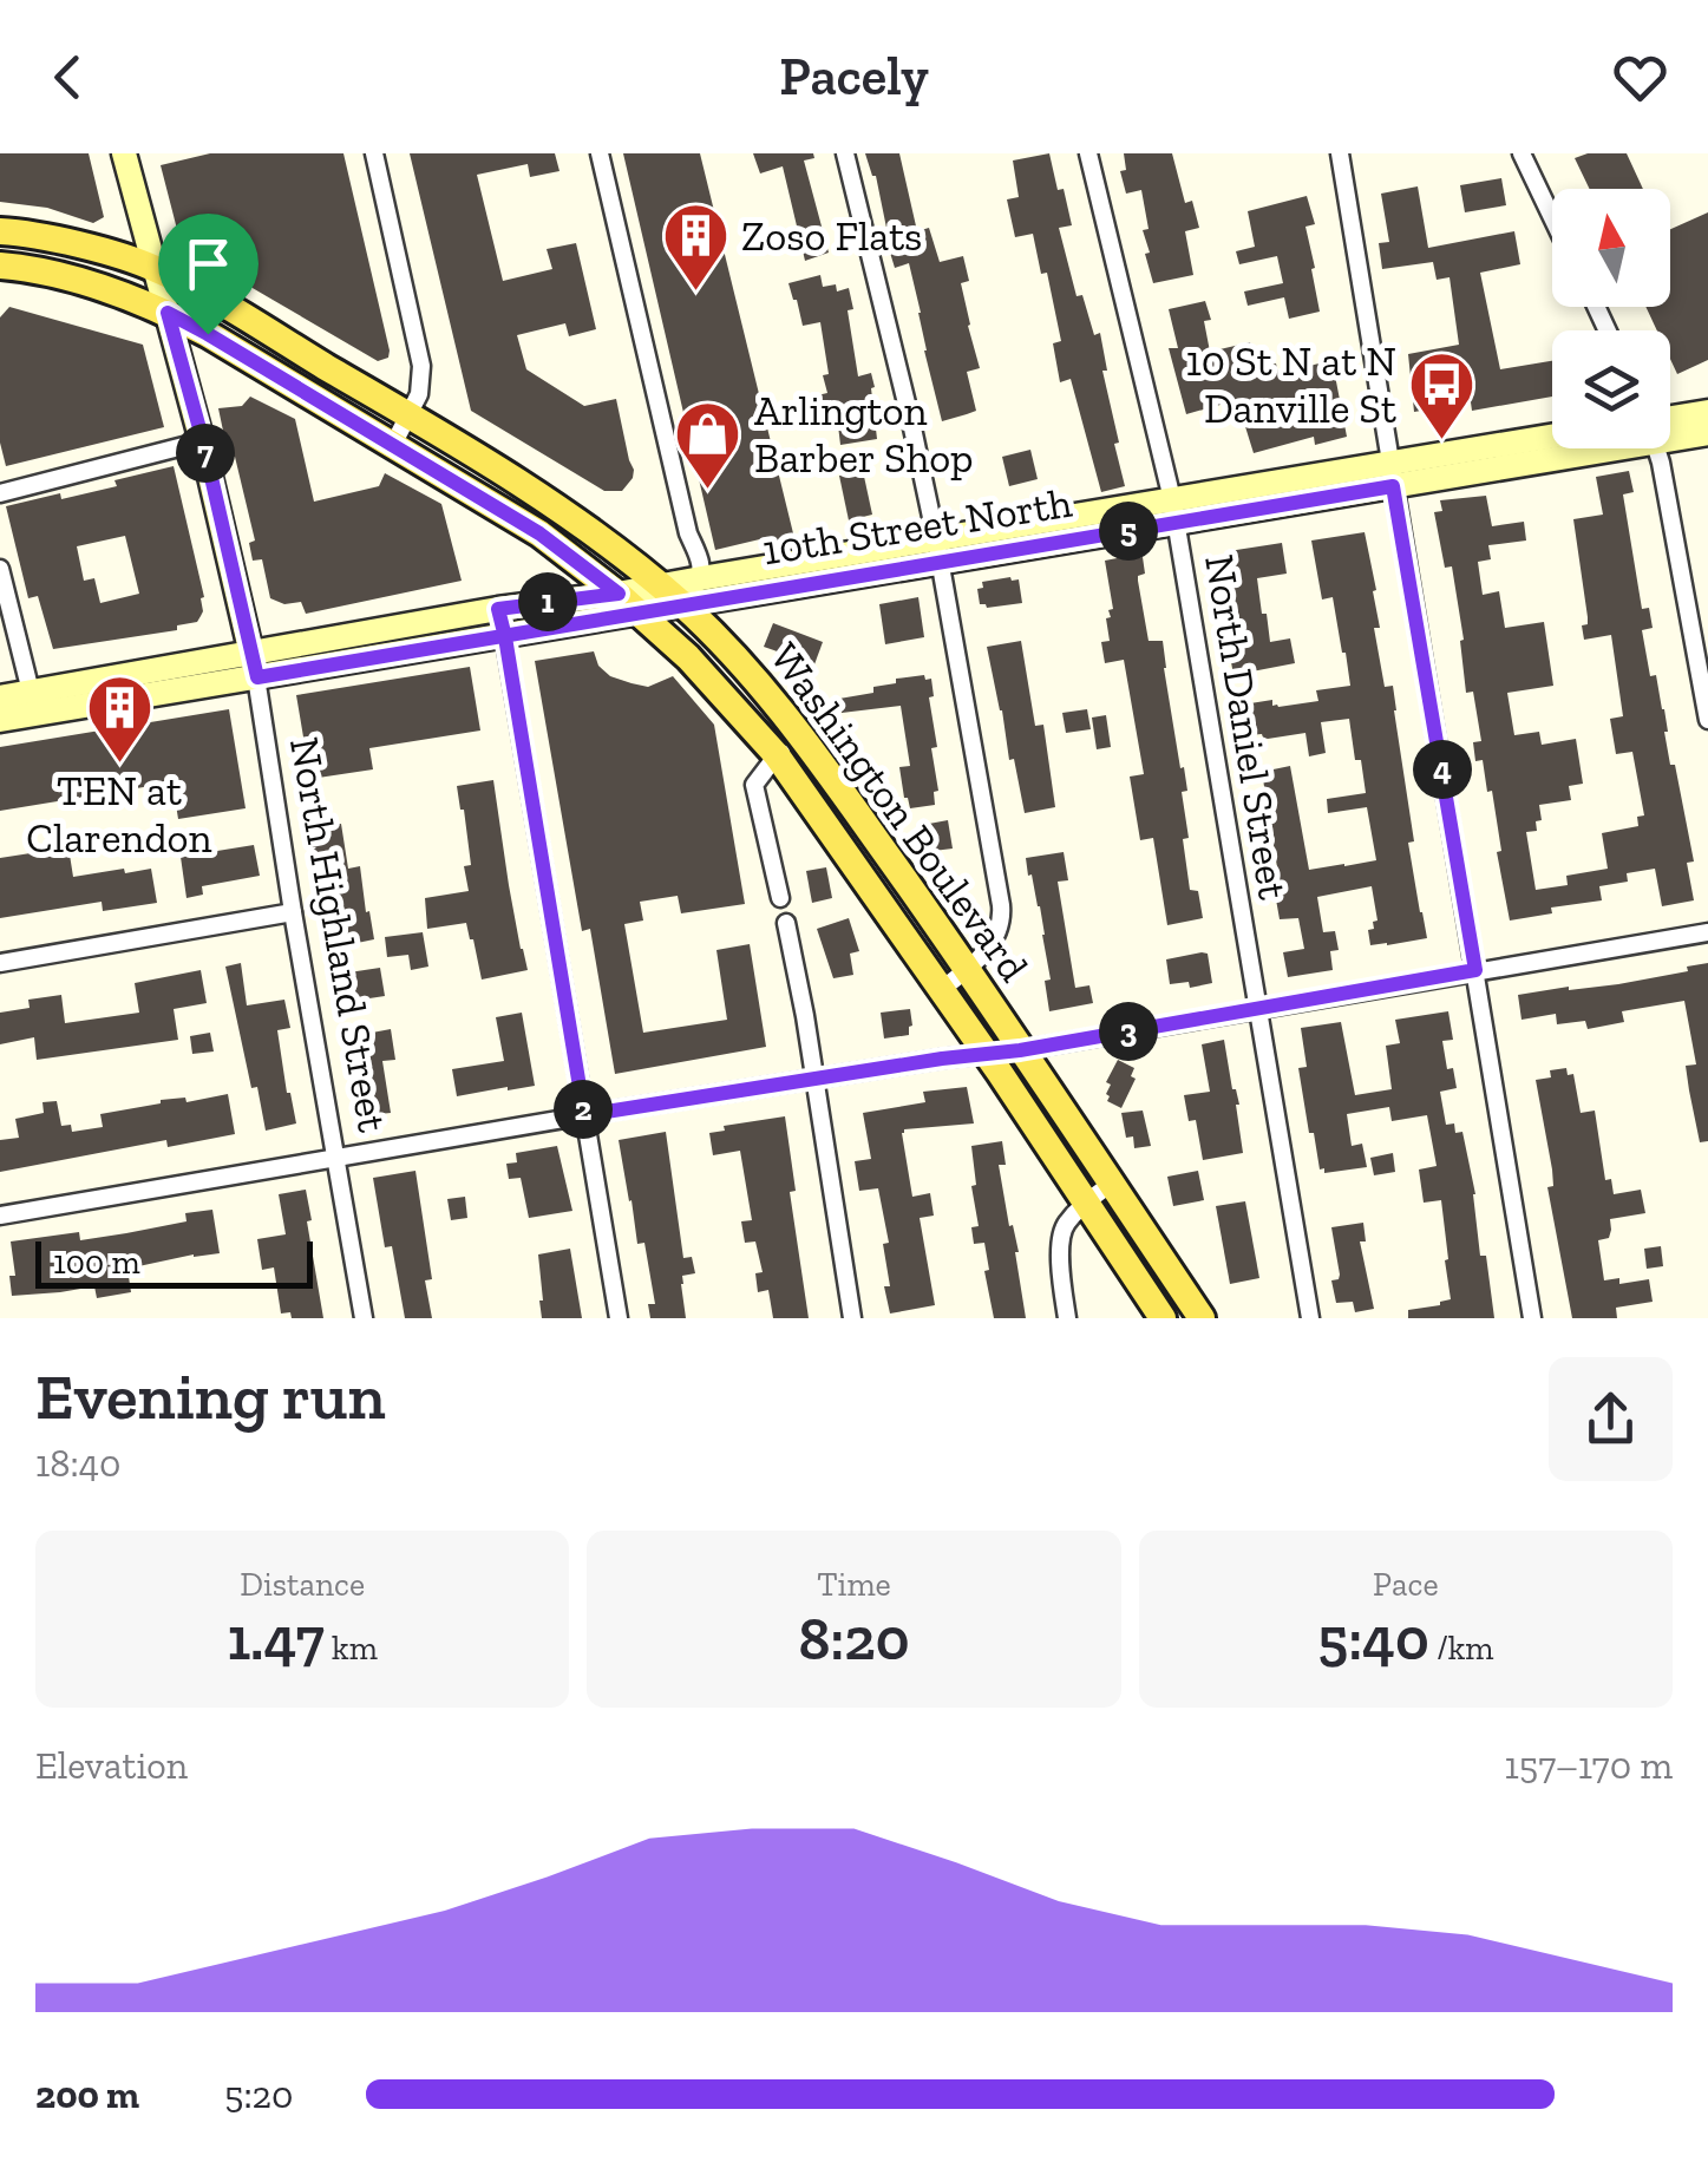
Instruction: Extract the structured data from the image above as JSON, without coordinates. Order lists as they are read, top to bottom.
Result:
{
  "streets": {
    "main road": ["10th Street North", "Washington Boulevard", "North Highland Street"],
    "street": ["North Daniel Street"]
  },
  "crossings": [
    ["10th Street North", "North Daniel Street"],
    ["10th Street North", "Washington Boulevard"],
    ["10th Street North", "North Highland Street"],
    ["Washington Boulevard", "North Highland Street"]
  ],
  "places": {
    "building": ["Zoso Flats", "TEN at Clarendon"],
    "bus stop": ["10 St N at N Danville St"],
    "shop": ["Arlington Barber Shop"]
  },
  "scale_bar": "100 m",
  "north": "top",
  "page": {
    "header": "Pacely",
    "pins": [
      "7",
      "5",
      "1",
      "4",
      "3",
      "2"
    ],
    "scale": "100 m",
    "heading": ["Evening run", "18:40"],
    "stats": [
      ["Distance", "1.47 km"],
      ["Time", "8:20"],
      ["Pace", "5:40 /km"]
    ],
    "chart": ["Elevation", "157–170 m"],
    "list": [
      {
        "name": "200 m",
        "note": "5:20"
      }
    ]
  }
}
